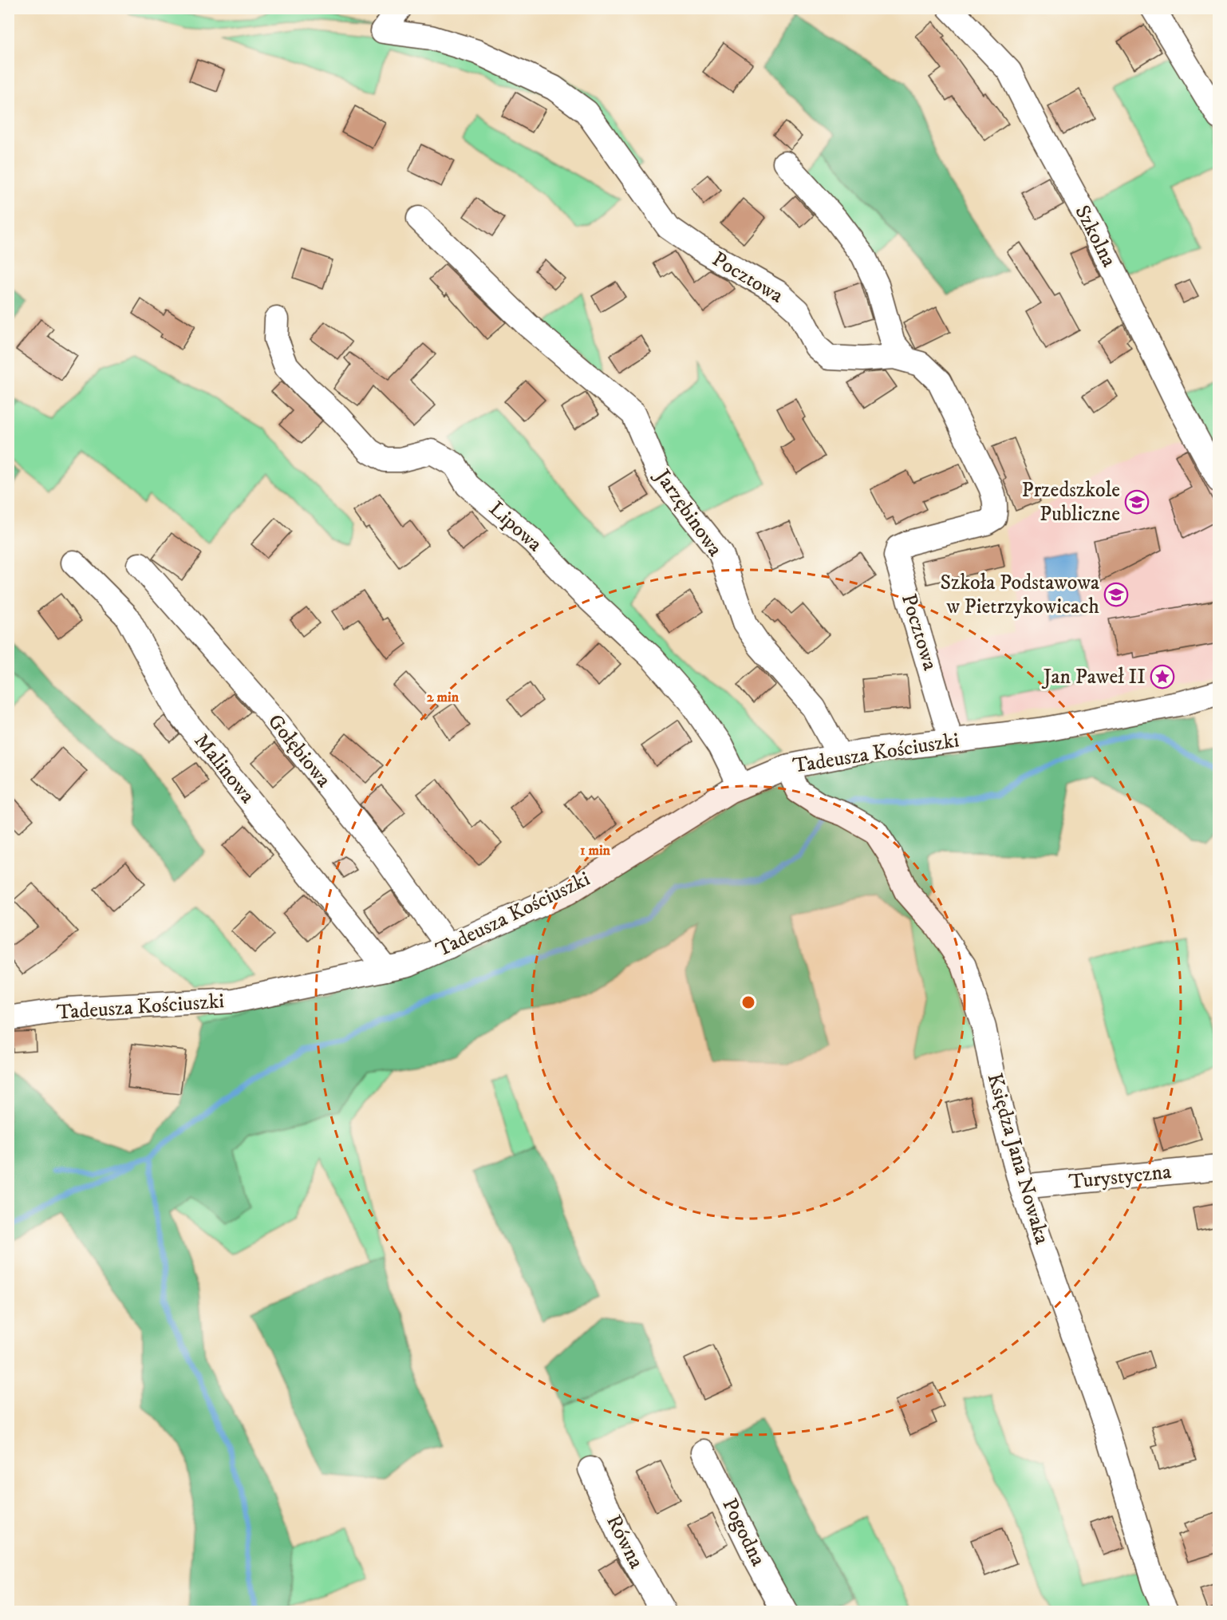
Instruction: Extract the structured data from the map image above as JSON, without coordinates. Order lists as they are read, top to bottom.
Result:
{
  "streets": {
    "street": [
      "Szkolna",
      "Pocztowa",
      "Jarzębinowa",
      "Lipowa",
      "Gołębiowa",
      "Tadeusza Kościuszki",
      "Malinowa",
      "Księdza Jana Nowaka",
      "Turystyczna",
      "Pogodna",
      "Równa"
    ]
  },
  "crossings": [
    ["Pocztowa", "Tadeusza Kościuszki"],
    ["Jarzębinowa", "Tadeusza Kościuszki"],
    ["Lipowa", "Tadeusza Kościuszki"],
    ["Gołębiowa", "Tadeusza Kościuszki"],
    ["Tadeusza Kościuszki", "Malinowa"],
    ["Tadeusza Kościuszki", "Księdza Jana Nowaka"],
    ["Księdza Jana Nowaka", "Turystyczna"]
  ],
  "places": {
    "school or university": ["Przedszkole Publiczne", "Szkoła Podstawowa w Pietrzykowicach"],
    "place": ["Jan Paweł II"]
  },
  "rings": ["2 min", "1 min"]
}
